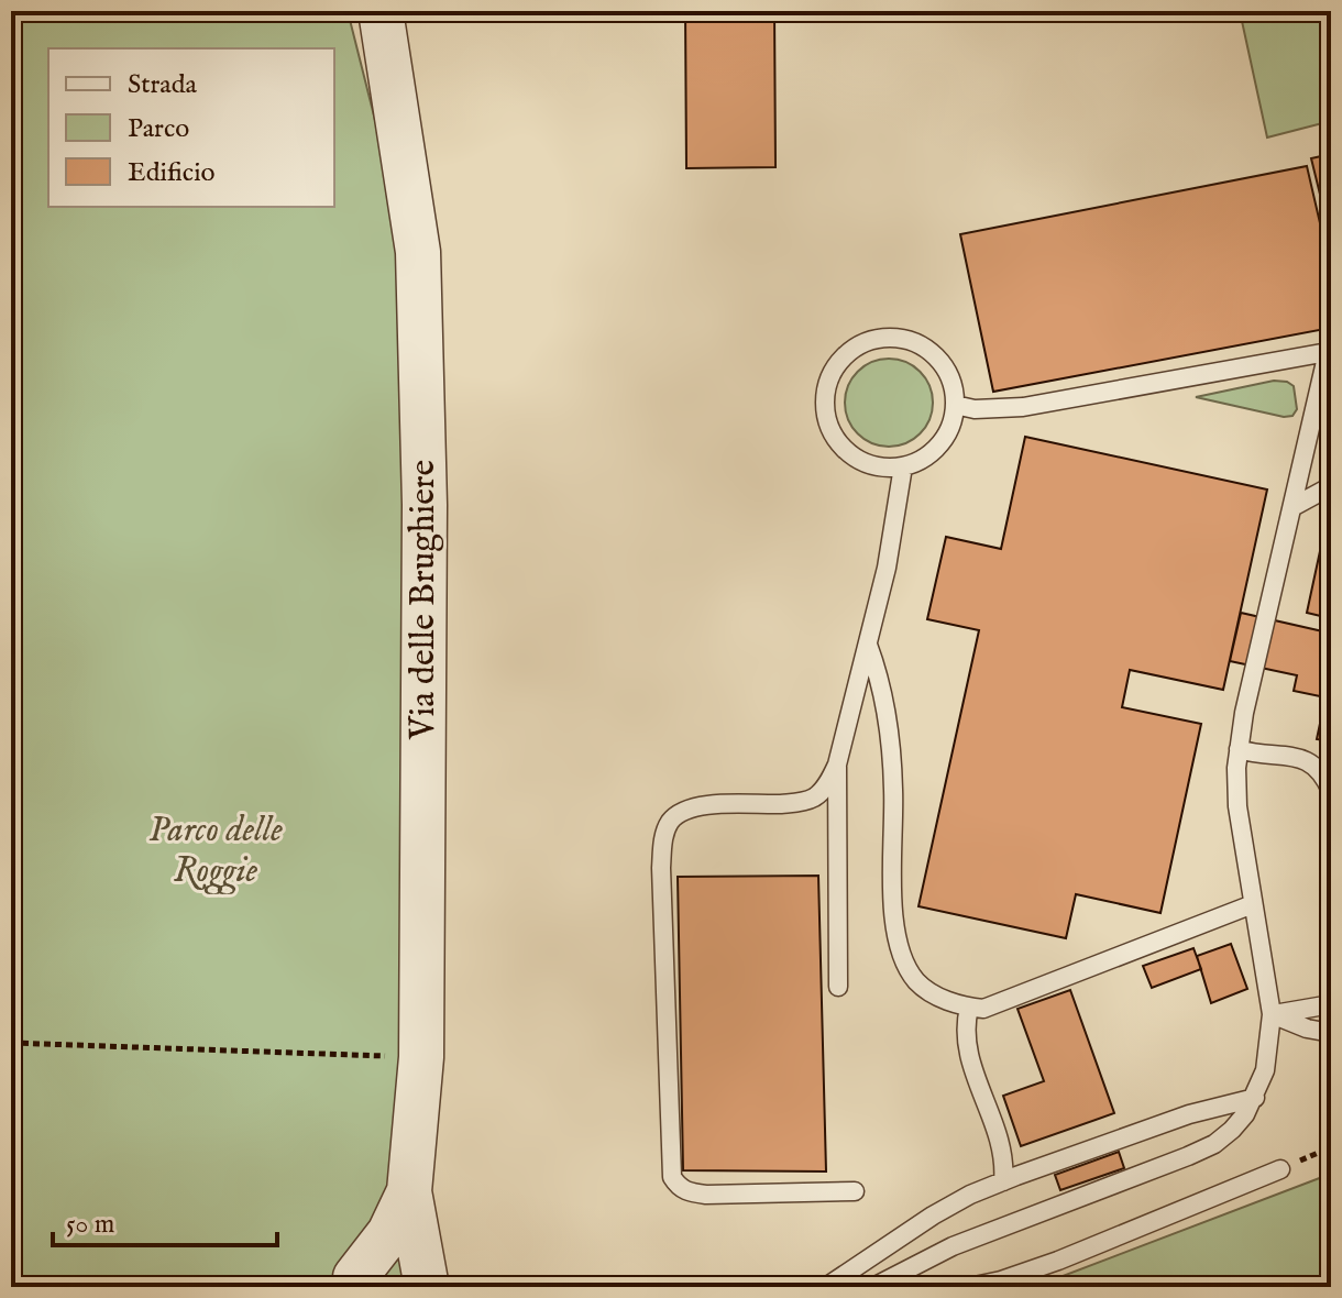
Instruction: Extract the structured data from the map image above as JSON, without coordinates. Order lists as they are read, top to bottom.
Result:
{
  "streets": {
    "street": ["Via delle Brughiere"]
  },
  "parks": ["Parco delle Roggie"],
  "legend": ["Strada", "Parco", "Edificio"],
  "scale_bar": "50 m"
}
